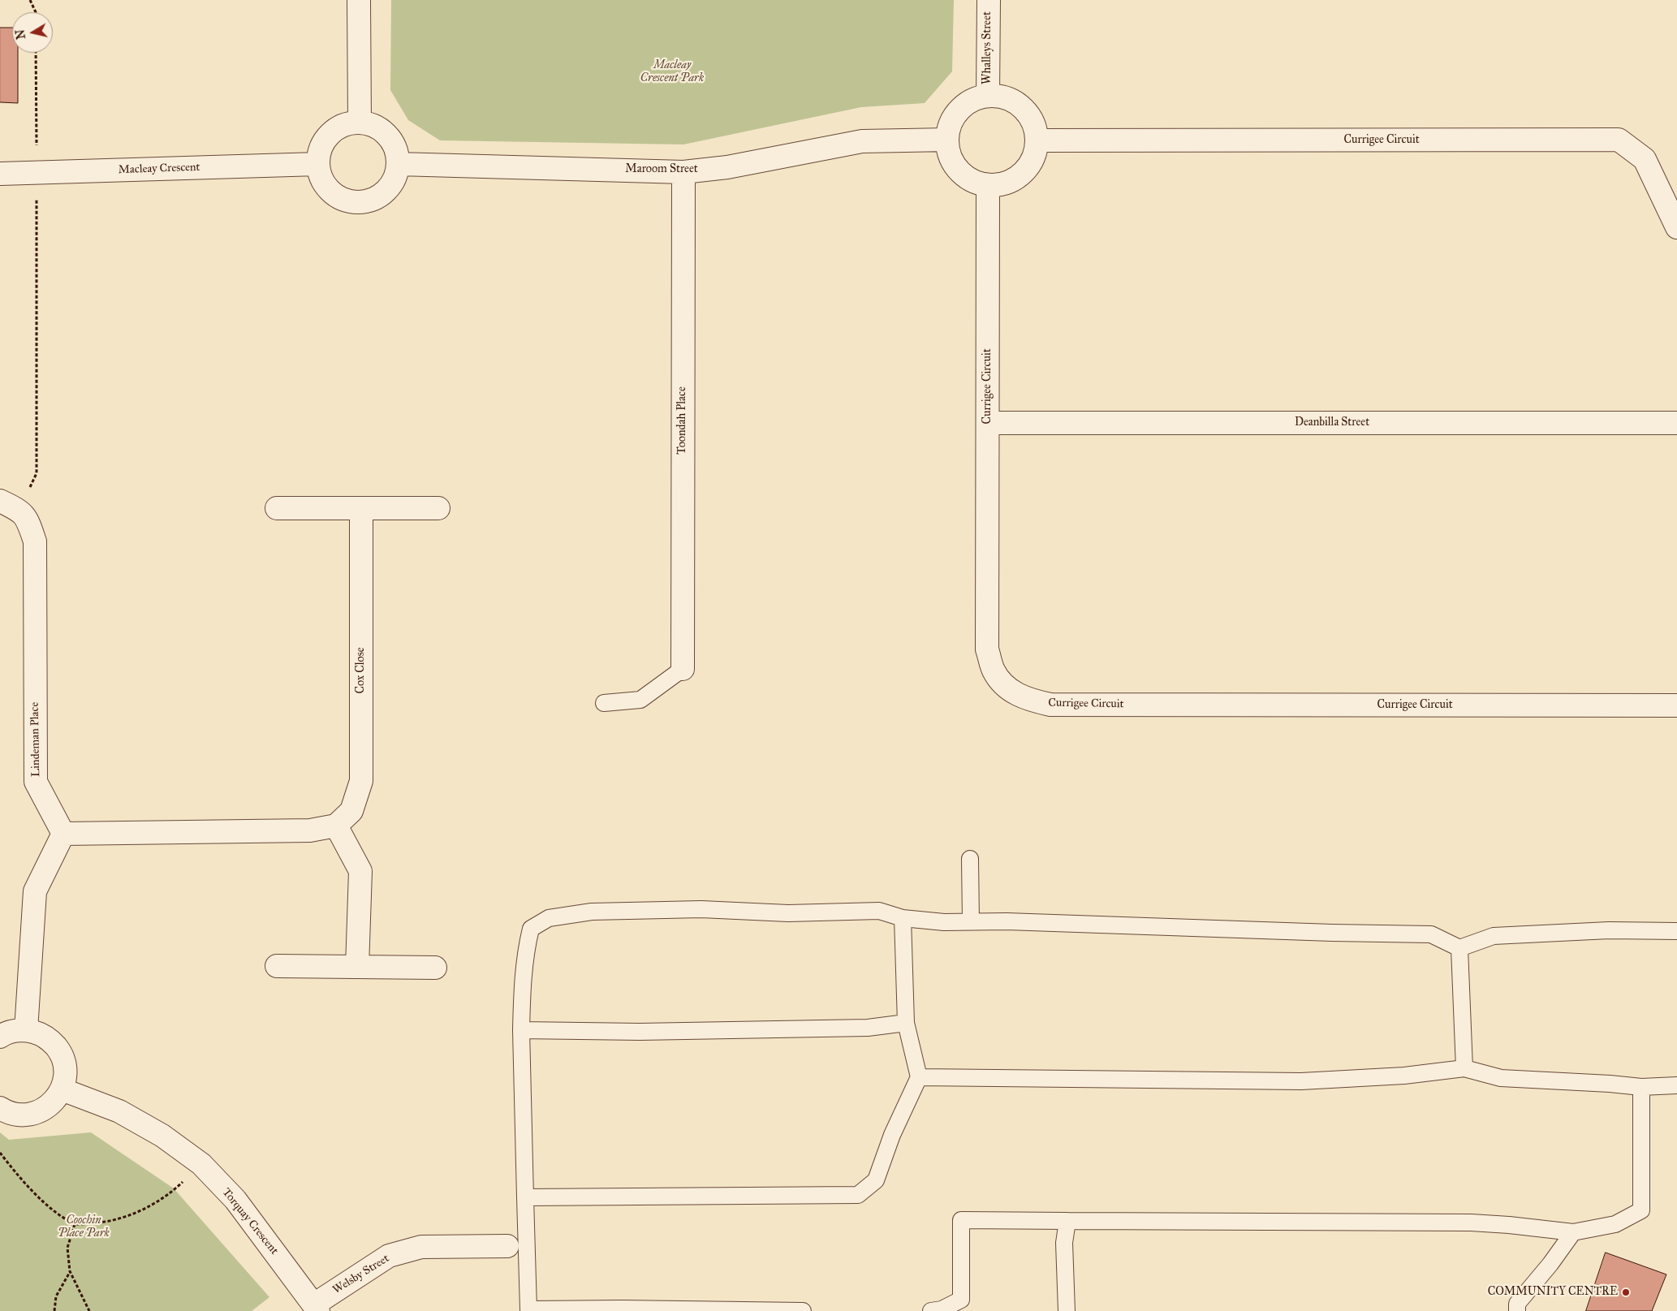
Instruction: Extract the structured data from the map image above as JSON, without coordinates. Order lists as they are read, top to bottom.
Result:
{
  "streets": {
    "street": [
      "Whalleys Street",
      "Currigee Circuit",
      "Macleay Crescent",
      "Maroom Street",
      "Toondah Place",
      "Deanbilla Street",
      "Cox Close",
      "Lindeman Place",
      "Torquay Crescent",
      "Welsby Street"
    ]
  },
  "crossings": [
    ["Whalleys Street", "Currigee Circuit"],
    ["Whalleys Street", "Maroom Street"],
    ["Currigee Circuit", "Maroom Street"],
    ["Currigee Circuit", "Deanbilla Street"],
    ["Macleay Crescent", "Maroom Street"],
    ["Maroom Street", "Toondah Place"],
    ["Torquay Crescent", "Welsby Street"]
  ],
  "parks": ["Macleay Crescent Park", "Coochin Place Park"],
  "places": ["COMMUNITY CENTRE"],
  "north": "left"
}
